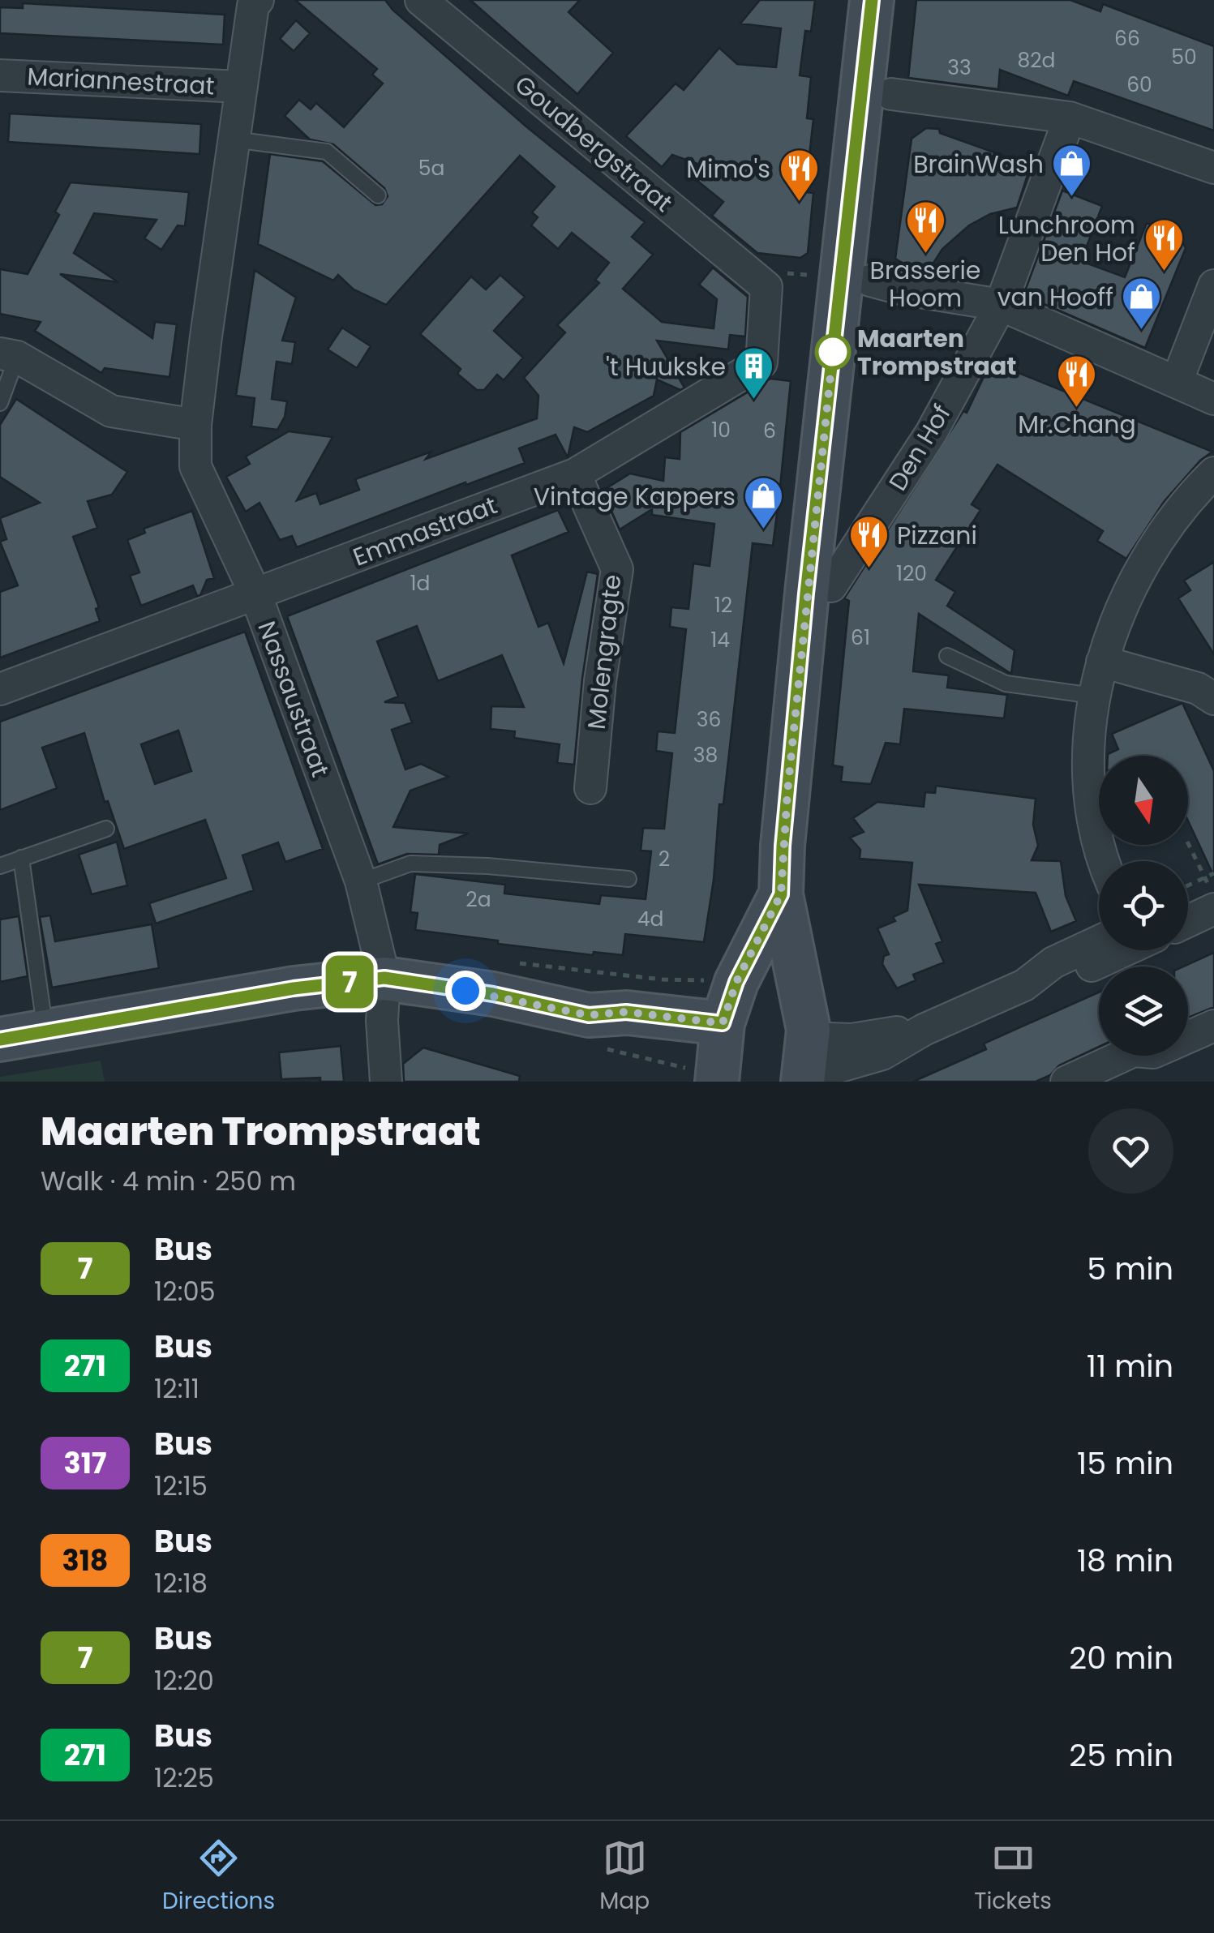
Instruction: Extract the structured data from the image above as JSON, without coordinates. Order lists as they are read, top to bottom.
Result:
{
  "streets": {
    "street": [
      "Mariannestraat",
      "Goudbergstraat",
      "Den Hof",
      "Emmastraat",
      "Molengragte",
      "Nassaustraat"
    ]
  },
  "crossings": [
    ["Mariannestraat", "Nassaustraat"],
    ["Goudbergstraat", "Emmastraat"],
    ["Emmastraat", "Molengragte"],
    ["Emmastraat", "Nassaustraat"]
  ],
  "places": {
    "shop": ["BrainWash", "van Hooff", "Vintage Kappers"],
    "restaurant": [
      "Mimo's",
      "Brasserie Hoom",
      "Lunchroom Den Hof",
      "Mr.Chang",
      "Pizzani"
    ],
    "other": ["Maarten Trompstraat"],
    "building": ["'t Huukske"]
  },
  "lines": ["bus line 7"],
  "house_numbers": [
    "66",
    "50",
    "82d",
    "33",
    "60",
    "5a",
    "10",
    "6",
    "120",
    "1d",
    "12",
    "61",
    "14",
    "36",
    "38",
    "2",
    "2a",
    "4d"
  ],
  "north": "bottom",
  "page": {
    "on_map": "7",
    "heading": ["Maarten Trompstraat", "Walk · 4 min · 250 m"],
    "list": [
      {
        "mark": "7",
        "name": "Bus",
        "note": "12:05",
        "value": "5 min"
      },
      {
        "mark": "271",
        "name": "Bus",
        "note": "12:11",
        "value": "11 min"
      },
      {
        "mark": "317",
        "name": "Bus",
        "note": "12:15",
        "value": "15 min"
      },
      {
        "mark": "318",
        "name": "Bus",
        "note": "12:18",
        "value": "18 min"
      },
      {
        "mark": "7",
        "name": "Bus",
        "note": "12:20",
        "value": "20 min"
      },
      {
        "mark": "271",
        "name": "Bus",
        "note": "12:25",
        "value": "25 min"
      }
    ],
    "tabs": ["Directions", "Map", "Tickets"]
  }
}
